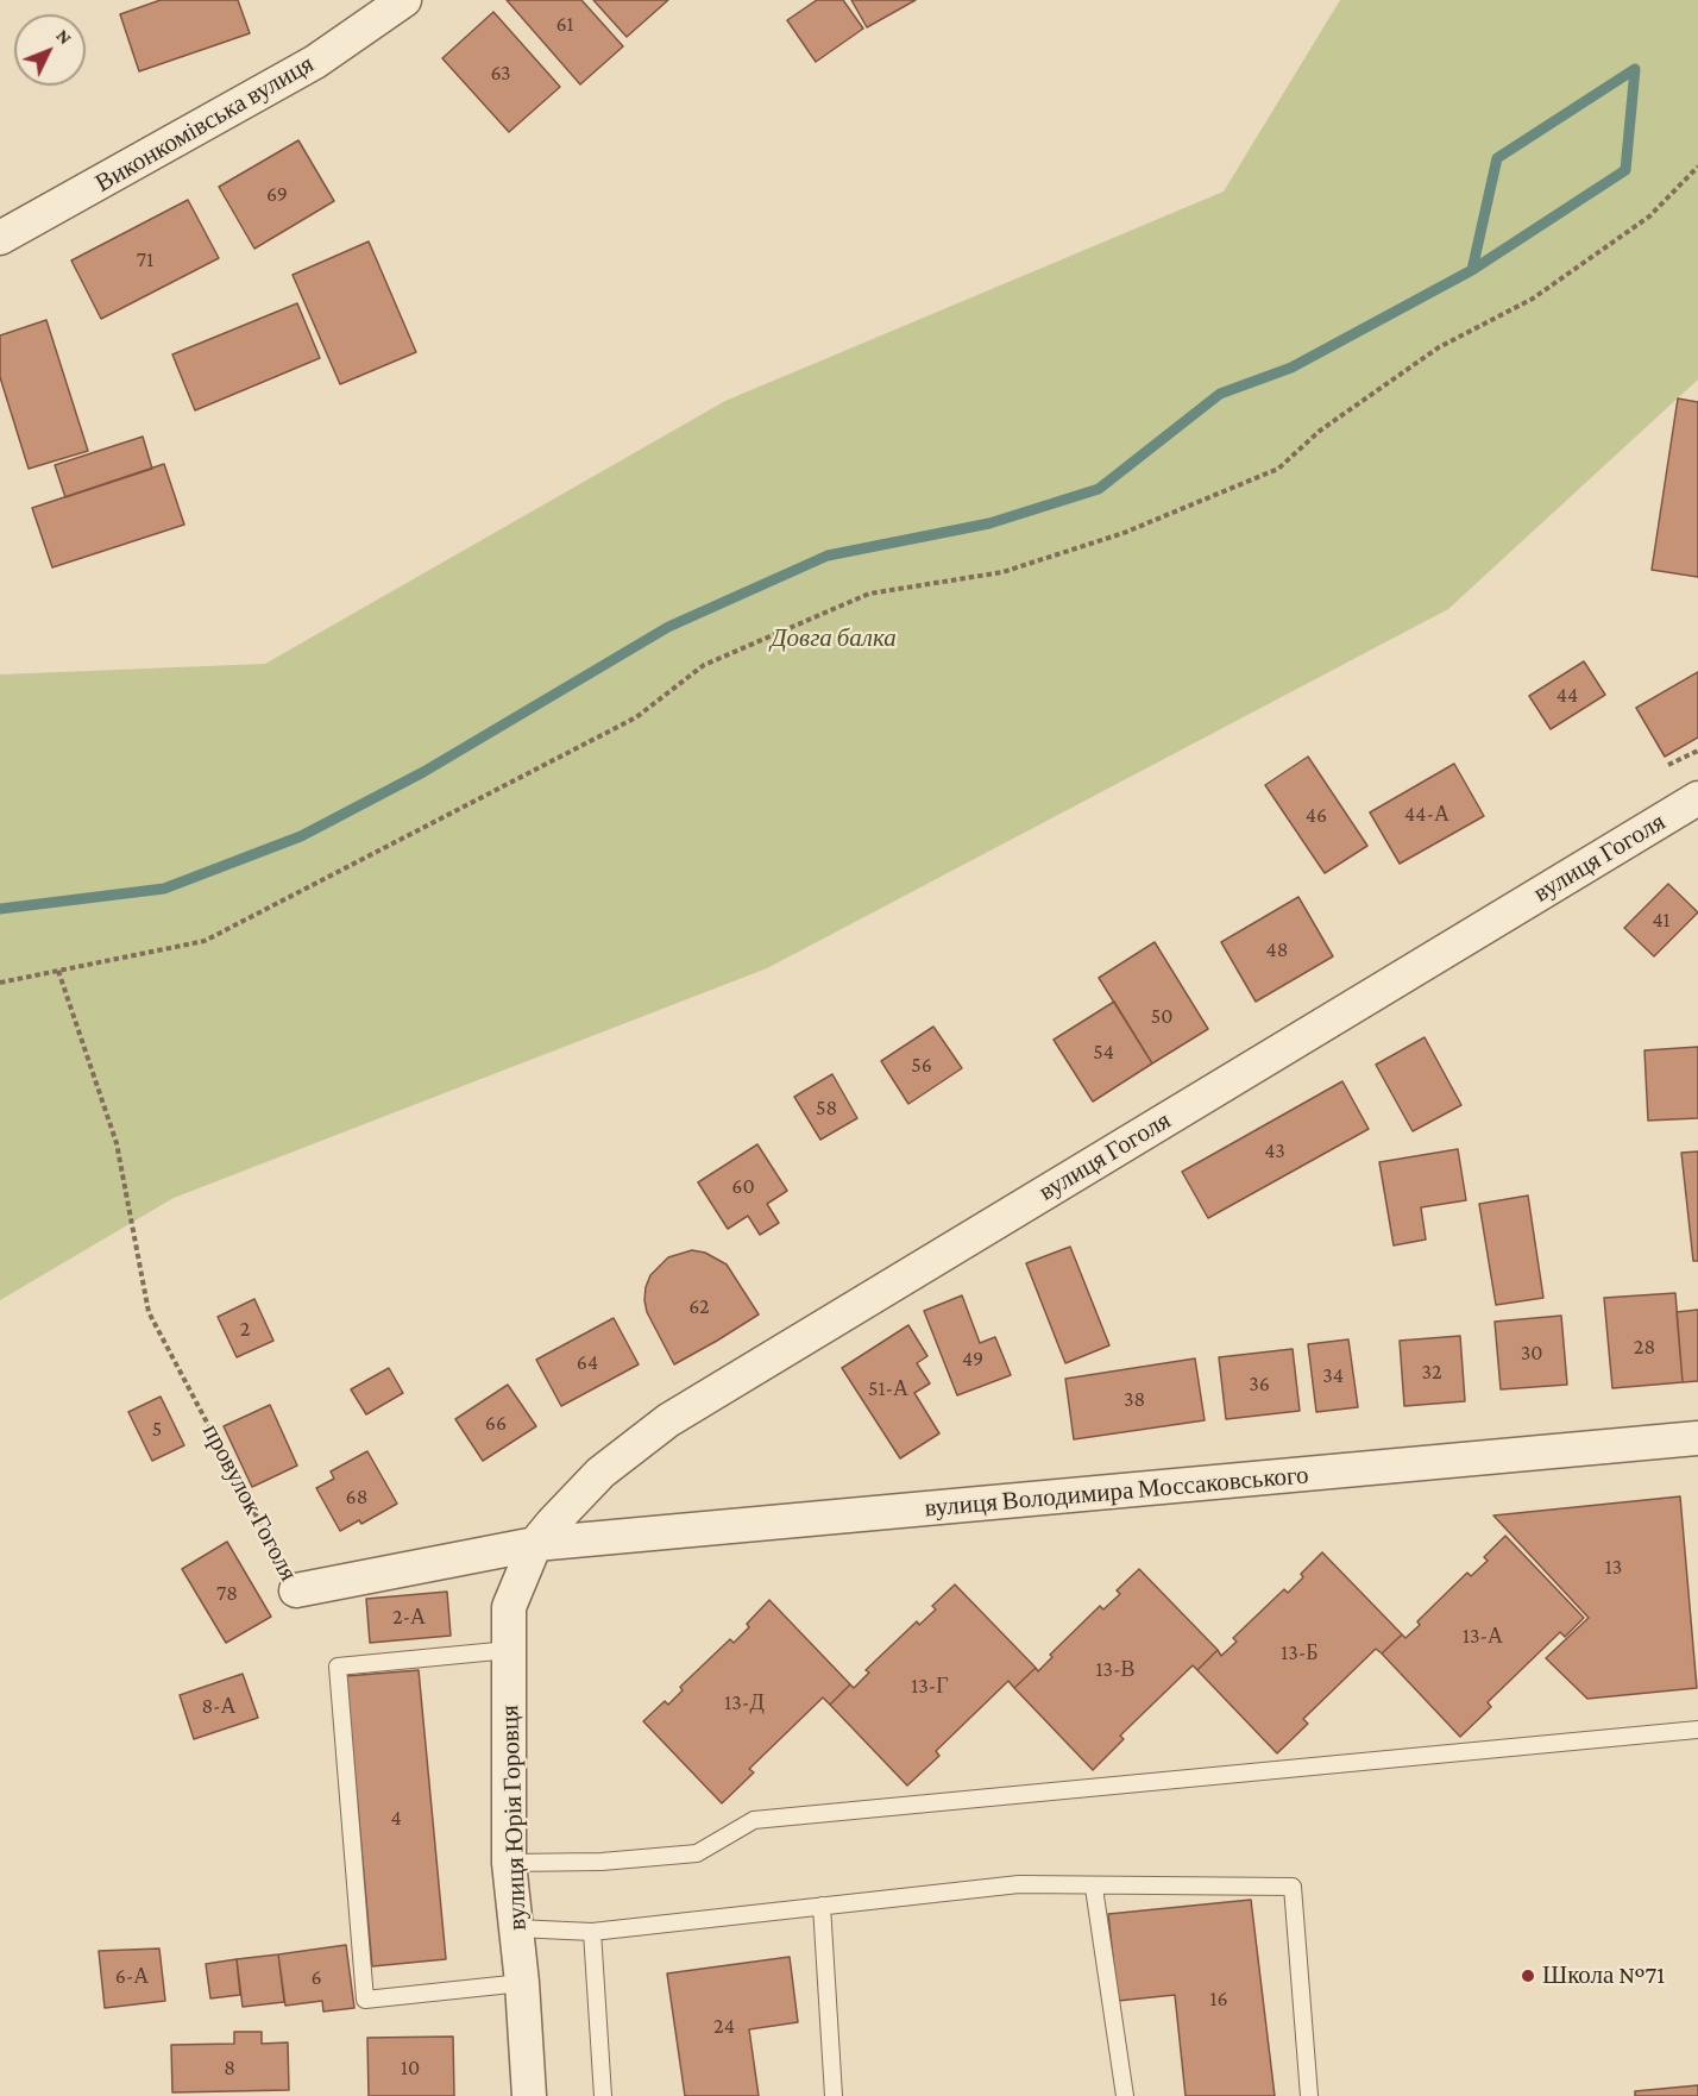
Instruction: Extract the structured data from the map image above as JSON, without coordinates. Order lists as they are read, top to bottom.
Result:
{
  "streets": {
    "street": [
      "Виконкомівська вулиця",
      "вулиця Гоголя",
      "вулиця Володимира Моссаковського",
      "провулок Гоголя",
      "вулиця Юрія Горовця"
    ]
  },
  "crossings": [
    ["вулиця Гоголя", "вулиця Володимира Моссаковського"],
    ["вулиця Гоголя", "провулок Гоголя"],
    ["вулиця Гоголя", "вулиця Юрія Горовця"],
    ["вулиця Володимира Моссаковського", "провулок Гоголя"],
    ["вулиця Володимира Моссаковського", "вулиця Юрія Горовця"],
    ["провулок Гоголя", "вулиця Юрія Горовця"]
  ],
  "parks": ["Довга балка"],
  "places": ["Школа №71"],
  "house_numbers": [
    "61",
    "63",
    "69",
    "71",
    "44",
    "44-А",
    "46",
    "41",
    "48",
    "50",
    "54",
    "56",
    "58",
    "43",
    "60",
    "62",
    "2",
    "28",
    "30",
    "49",
    "64",
    "32",
    "34",
    "36",
    "51-А",
    "38",
    "66",
    "5",
    "68",
    "13",
    "78",
    "2-А",
    "13-А",
    "13-Б",
    "13-В",
    "13-Г",
    "13-Д",
    "8-А",
    "4",
    "6-А",
    "6",
    "16",
    "24",
    "8",
    "10"
  ],
  "north": "top right"
}
